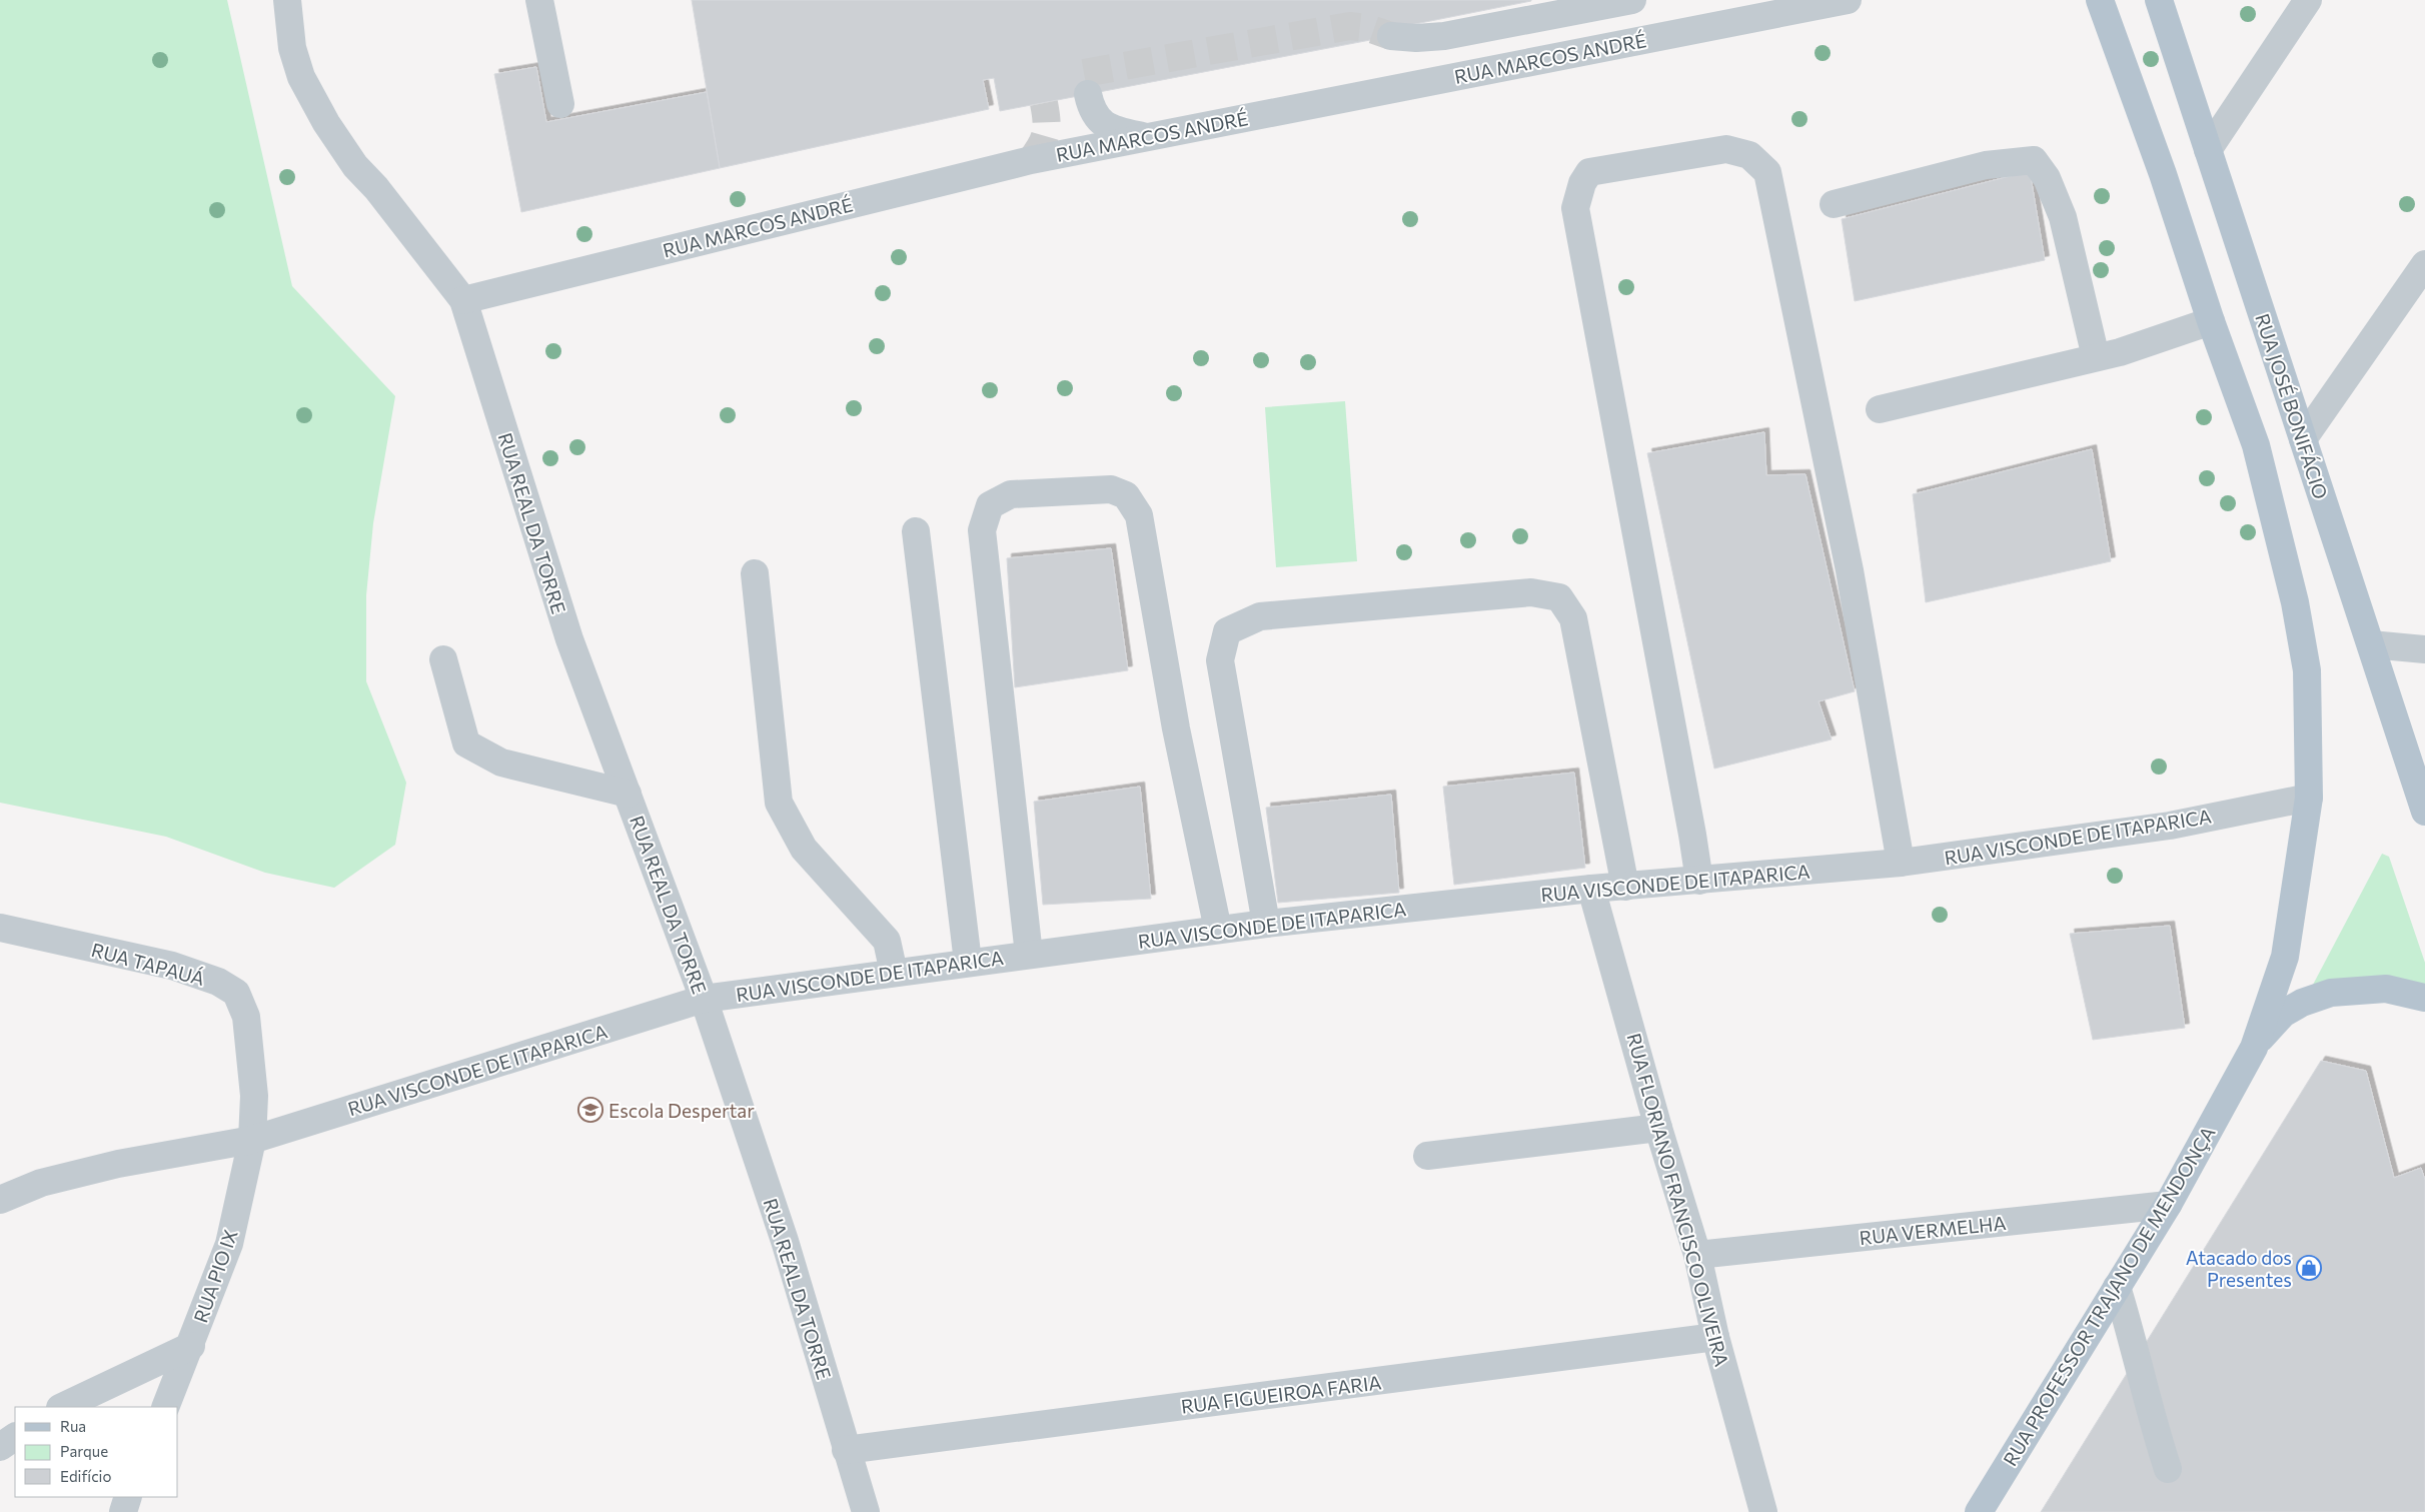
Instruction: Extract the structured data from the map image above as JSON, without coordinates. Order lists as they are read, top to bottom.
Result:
{
  "streets": {
    "main road": ["RUA JOSÉ BONIFÁCIO", "RUA PROFESSOR TRAJANO DE MENDONÇA"],
    "street": [
      "RUA MARCOS ANDRÉ",
      "RUA REAL DA TORRE",
      "RUA VISCONDE DE ITAPARICA",
      "RUA TAPAUÁ",
      "RUA FLORIANO FRANCISCO OLIVEIRA",
      "RUA VERMELHA",
      "RUA PIO IX",
      "RUA FIGUEIROA FARIA"
    ]
  },
  "crossings": [
    ["RUA MARCOS ANDRÉ", "RUA REAL DA TORRE"],
    ["RUA REAL DA TORRE", "RUA VISCONDE DE ITAPARICA"],
    ["RUA REAL DA TORRE", "RUA FIGUEIROA FARIA"],
    ["RUA VISCONDE DE ITAPARICA", "RUA TAPAUÁ"],
    ["RUA VISCONDE DE ITAPARICA", "RUA FLORIANO FRANCISCO OLIVEIRA"],
    ["RUA VISCONDE DE ITAPARICA", "RUA PIO IX"],
    ["RUA VISCONDE DE ITAPARICA", "RUA PROFESSOR TRAJANO DE MENDONÇA"],
    ["RUA TAPAUÁ", "RUA PIO IX"],
    ["RUA FLORIANO FRANCISCO OLIVEIRA", "RUA VERMELHA"],
    ["RUA FLORIANO FRANCISCO OLIVEIRA", "RUA FIGUEIROA FARIA"],
    ["RUA VERMELHA", "RUA PROFESSOR TRAJANO DE MENDONÇA"]
  ],
  "places": {
    "school or university": ["Escola Despertar"],
    "shop": ["Atacado dos Presentes"]
  },
  "legend": ["Rua", "Parque", "Edifício"]
}
